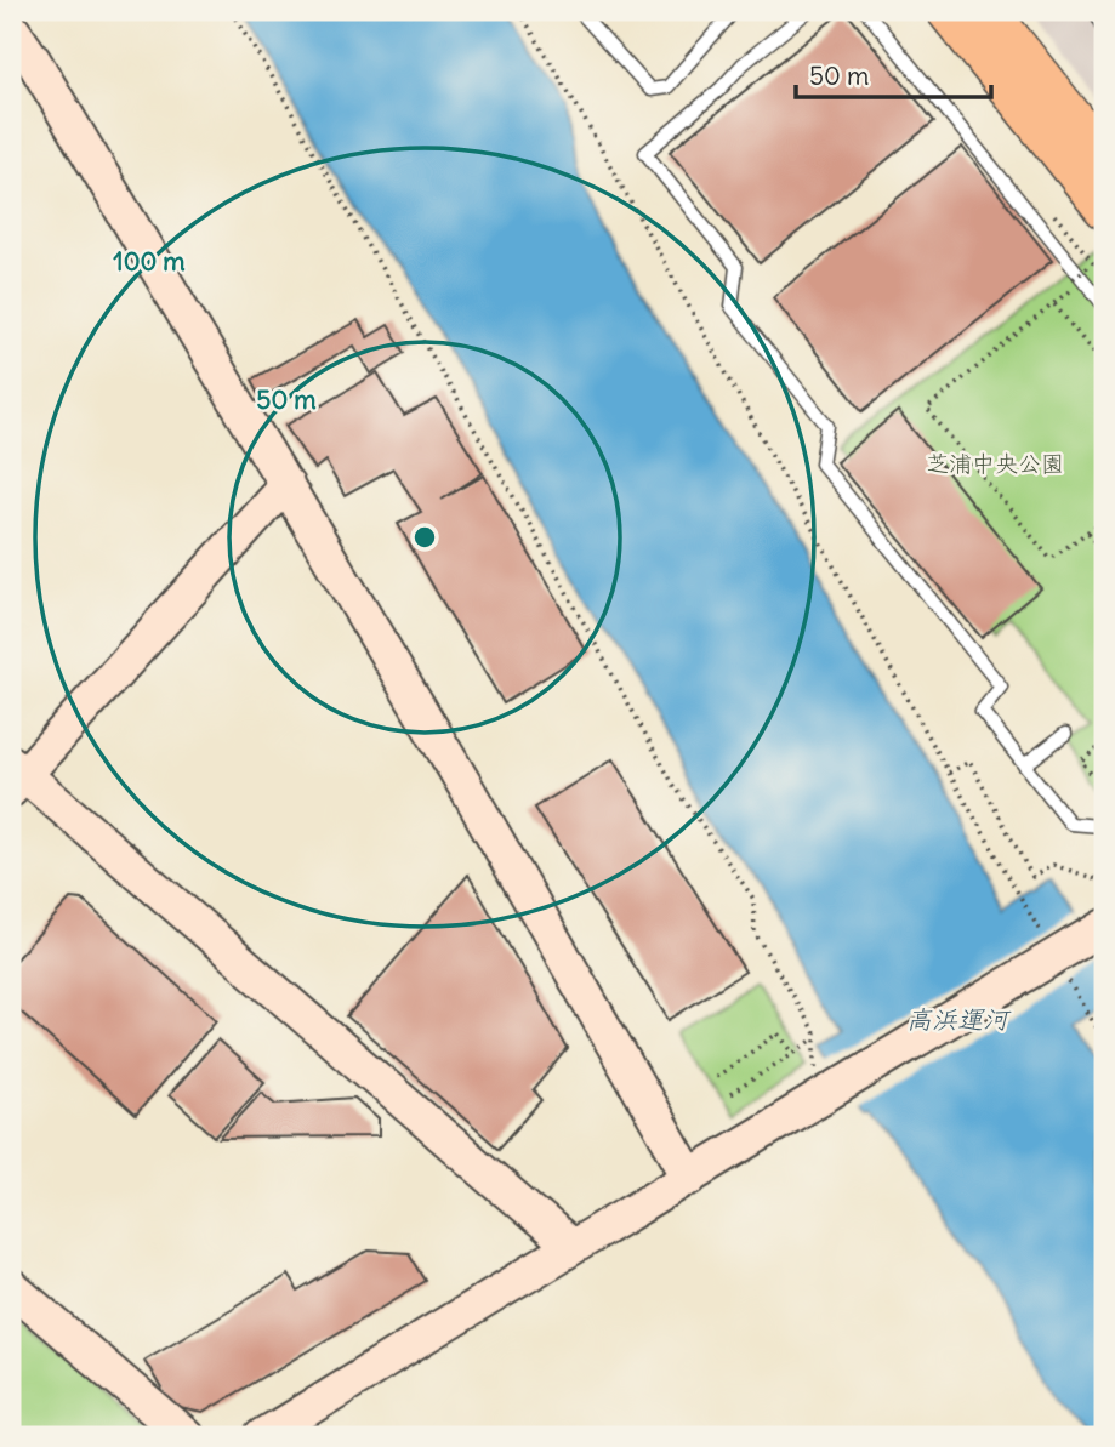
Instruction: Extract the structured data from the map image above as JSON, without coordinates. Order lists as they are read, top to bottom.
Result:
{
  "water": ["高浜運河"],
  "parks": ["芝浦中央公園"],
  "scale_bar": "50 m",
  "rings": ["100 m", "50 m"]
}
